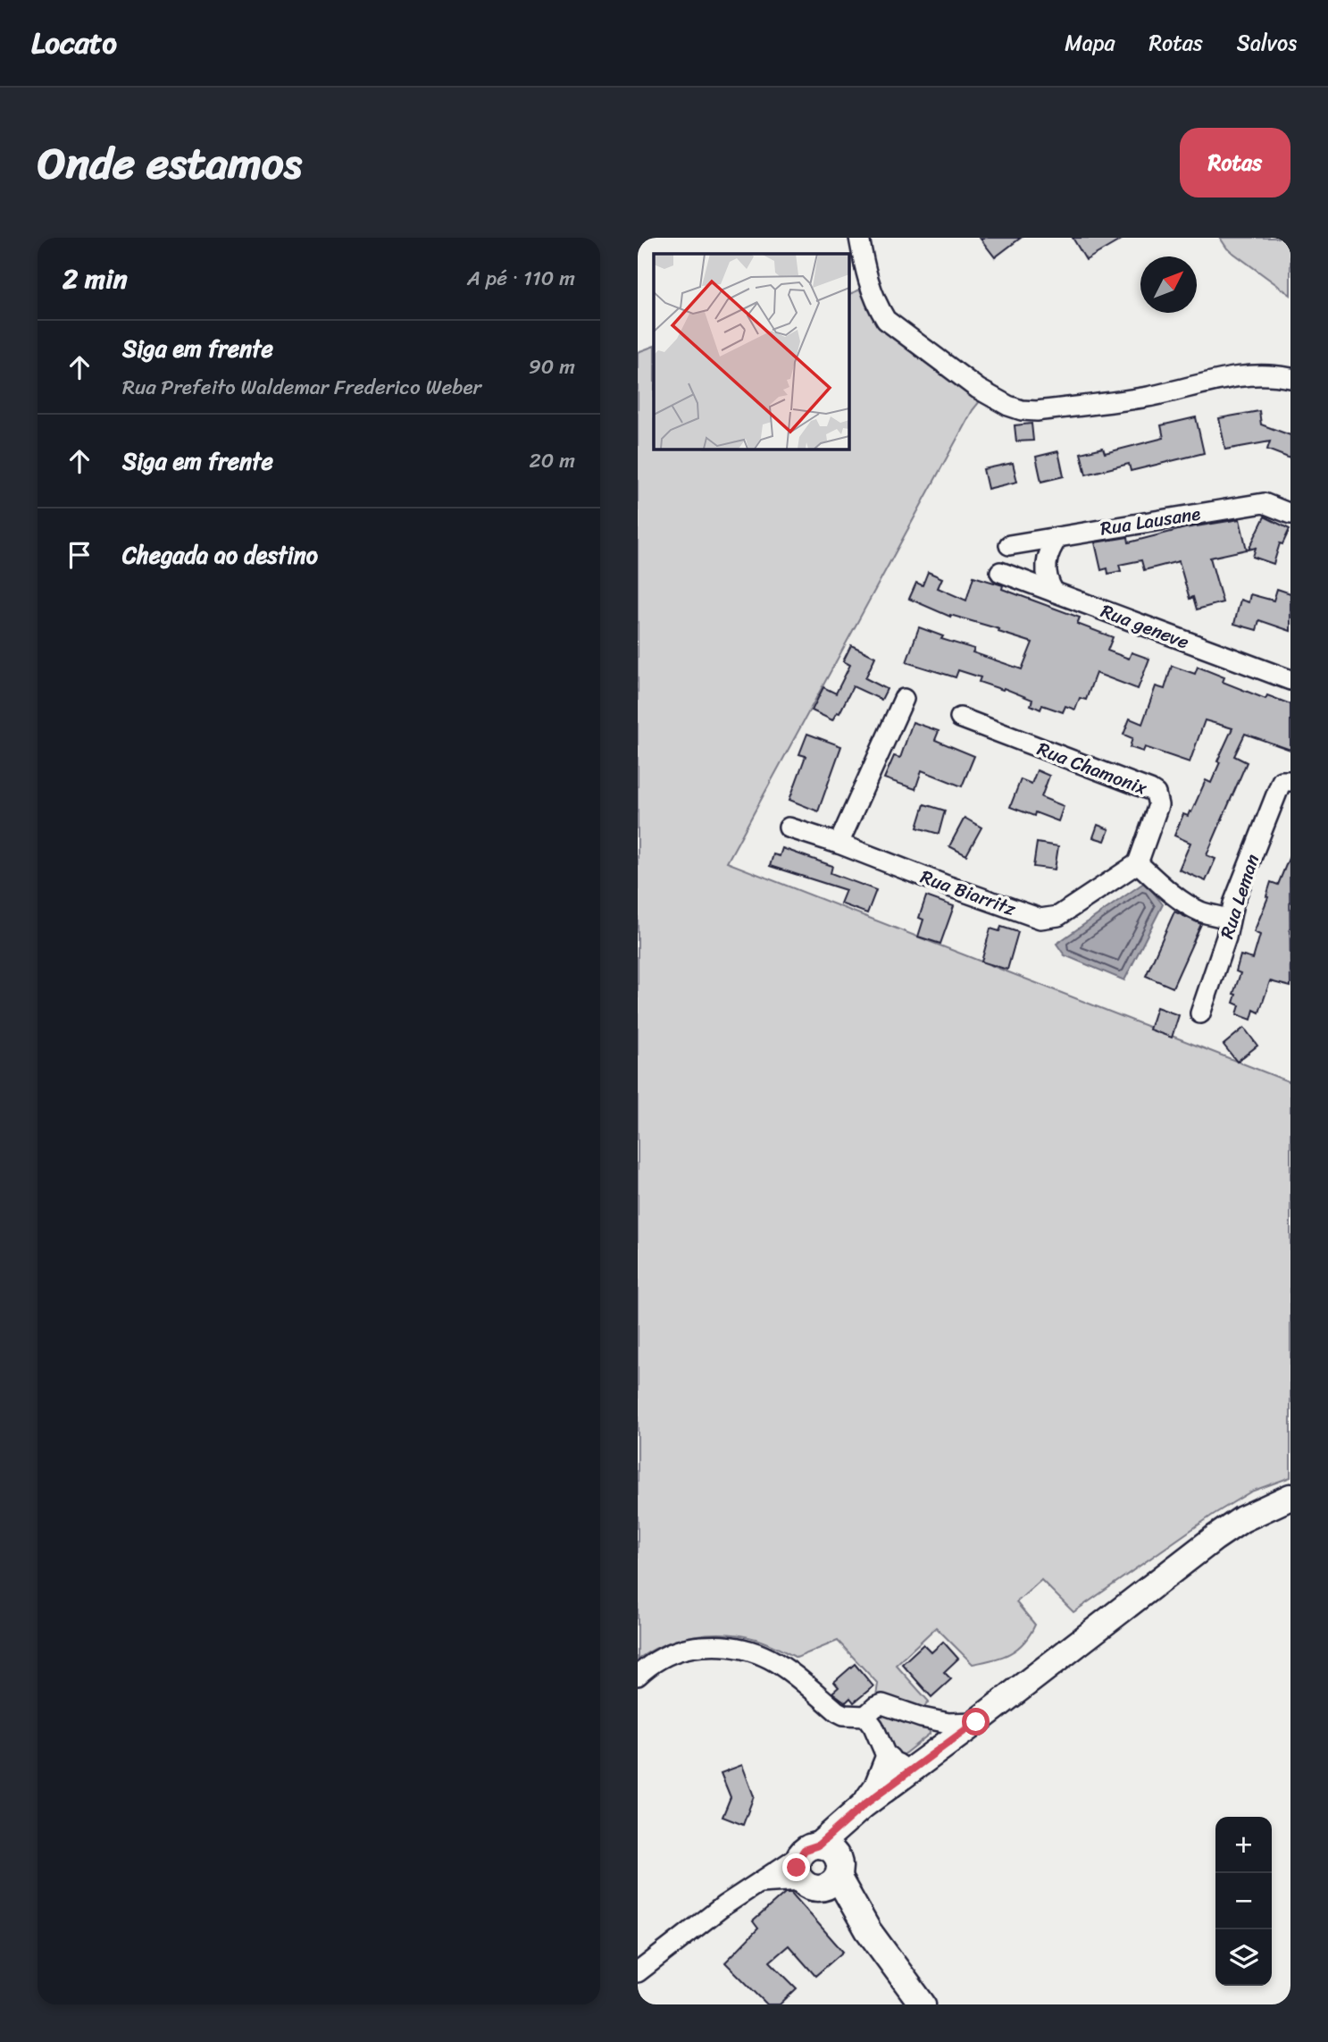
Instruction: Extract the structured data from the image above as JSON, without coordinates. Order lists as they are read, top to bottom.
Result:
{
  "streets": {
    "street": [
      "Rua Lausane",
      "Rua geneve",
      "Rua Chamonix",
      "Rua Biarritz",
      "Rua Leman"
    ]
  },
  "crossings": [
    ["Rua Chamonix", "Rua Biarritz"]
  ],
  "north": "top right",
  "page": {
    "header": "Locato",
    "nav": ["Mapa", "Rotas", "Salvos"],
    "title": "Onde estamos",
    "buttons": "Rotas",
    "heading": ["2 min", "A pé · 110 m"],
    "list": [
      ["Siga em frente", "Rua Prefeito Waldemar Frederico Weber", "90 m"],
      ["Siga em frente", "20 m"],
      "Chegada ao destino"
    ],
    "map_buttons": ["+", "−"]
  }
}
